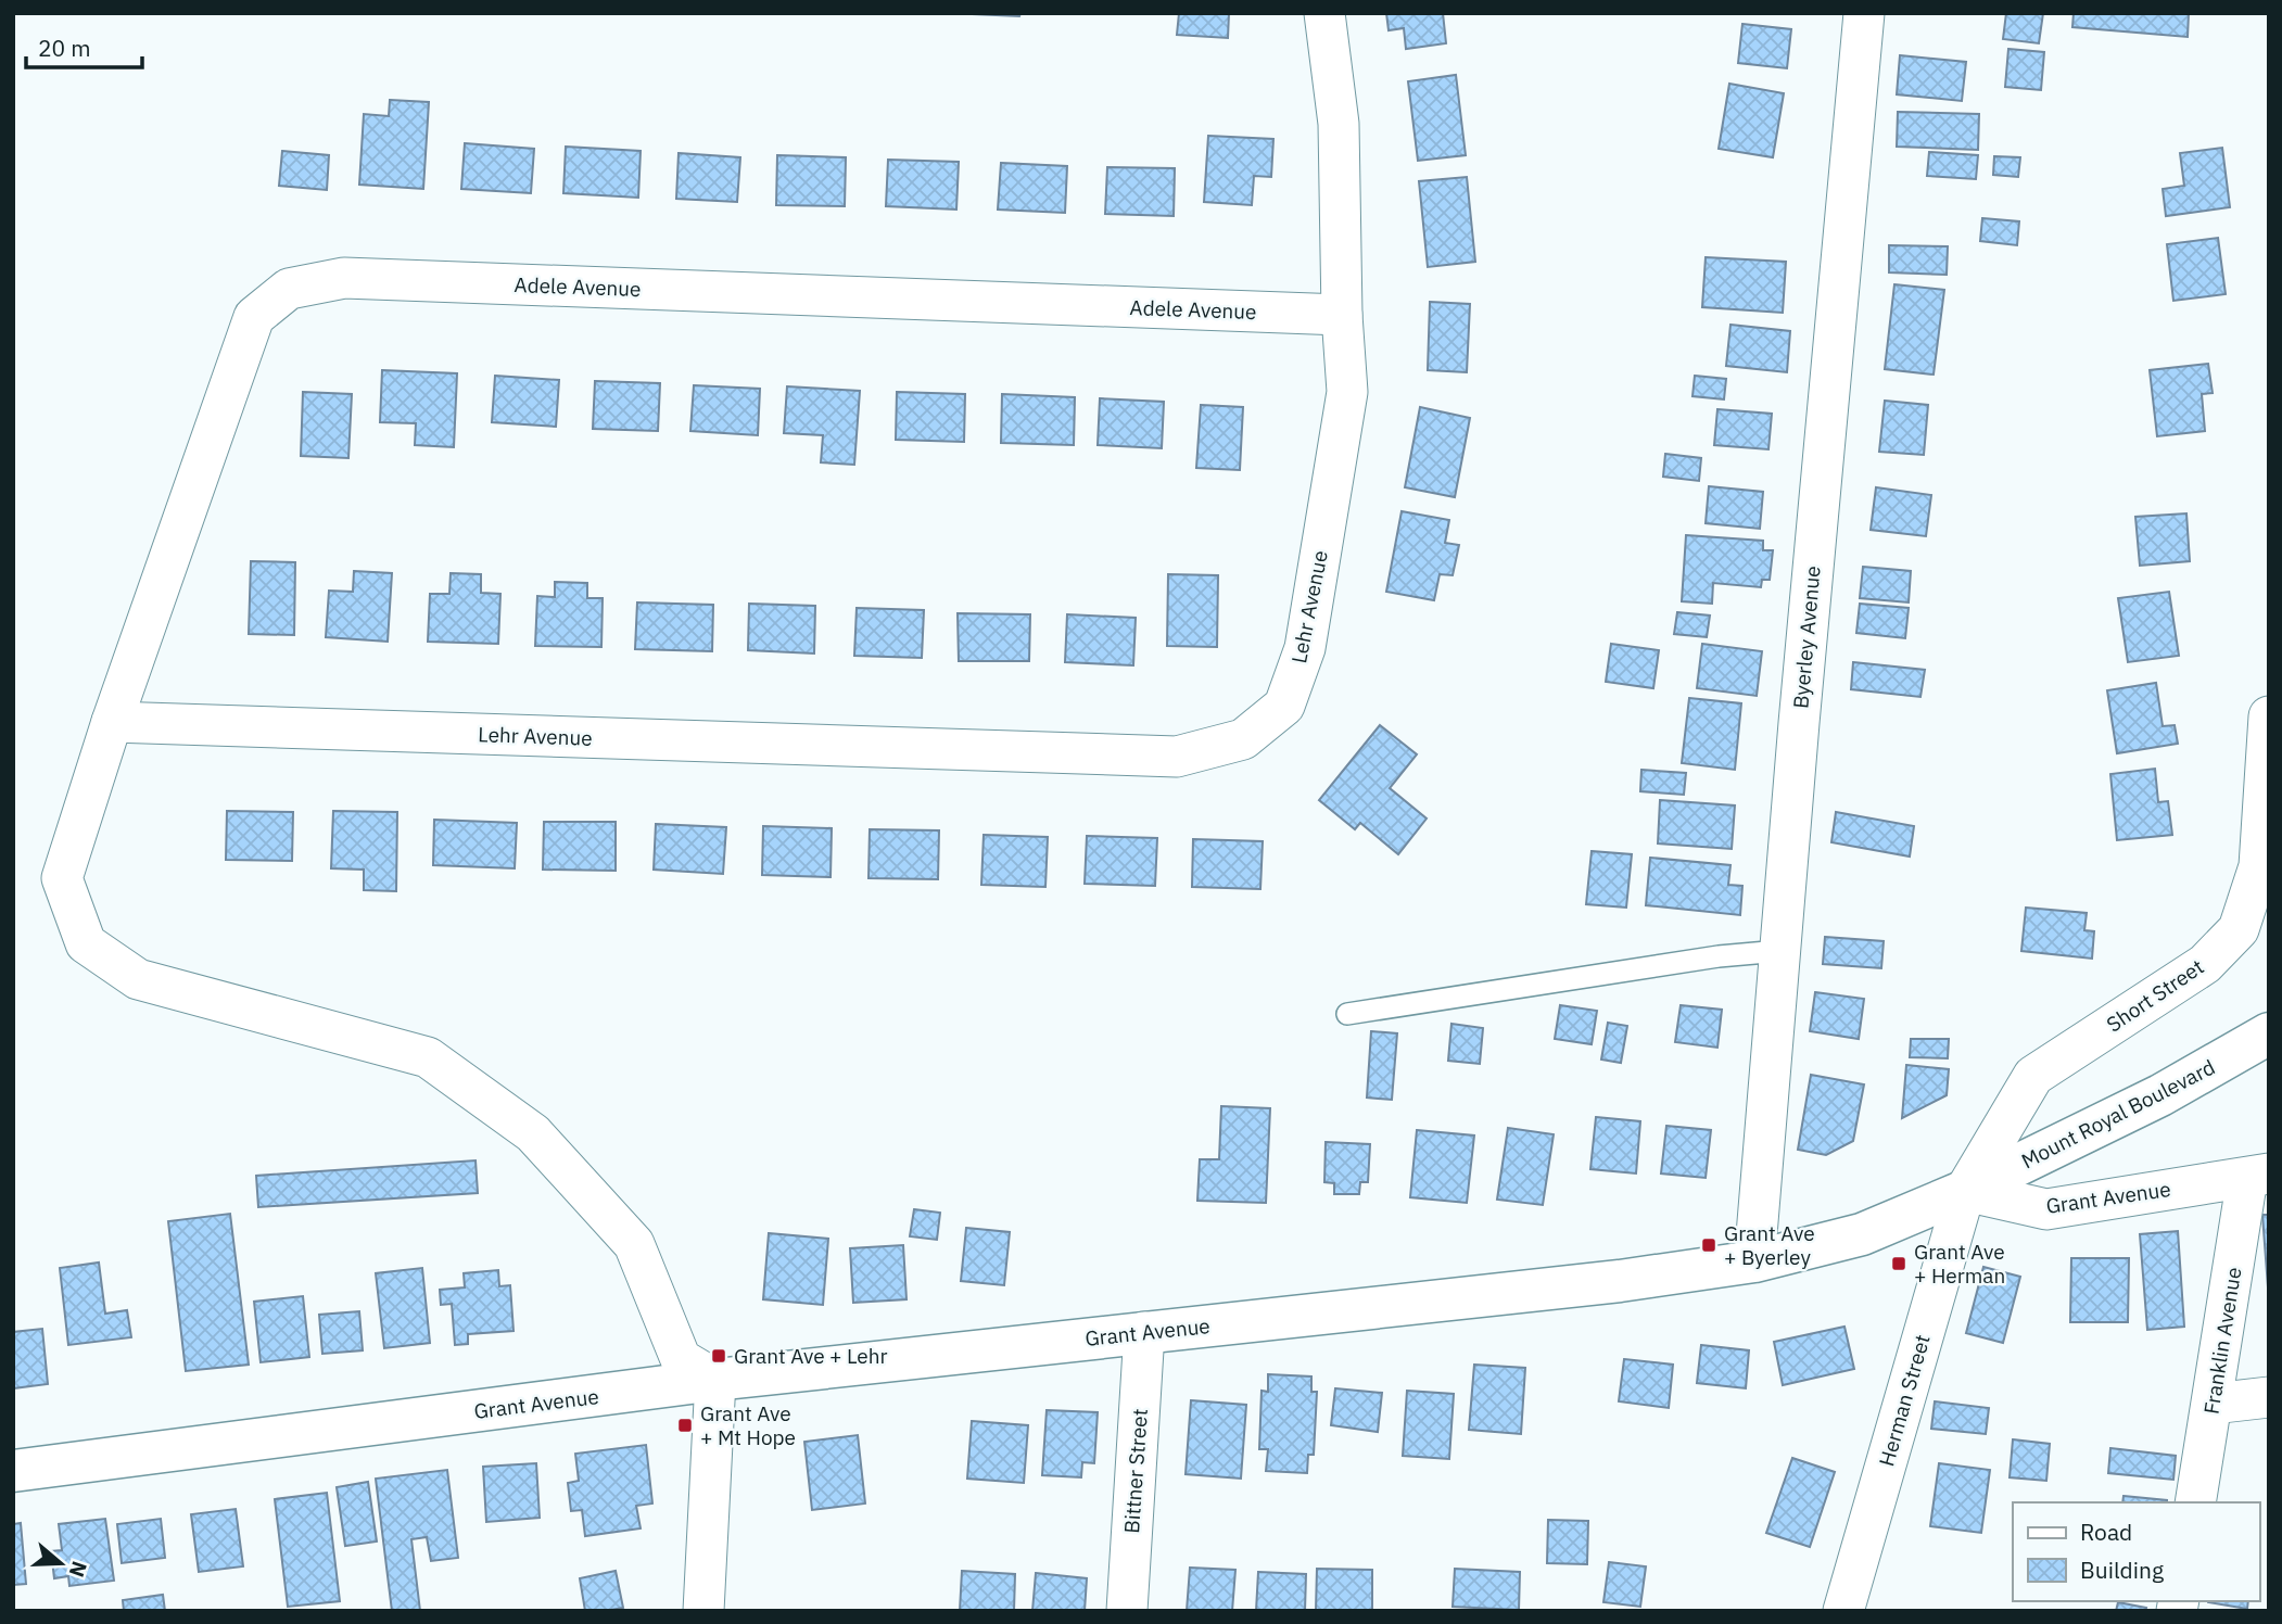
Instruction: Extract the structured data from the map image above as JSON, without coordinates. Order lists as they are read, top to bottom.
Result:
{
  "streets": {
    "main road": ["Mount Royal Boulevard", "Grant Avenue"],
    "street": [
      "Adele Avenue",
      "Lehr Avenue",
      "Byerley Avenue",
      "Short Street",
      "Franklin Avenue",
      "Herman Street",
      "Bittner Street"
    ]
  },
  "crossings": [
    ["Adele Avenue", "Lehr Avenue"],
    ["Byerley Avenue", "Grant Avenue"],
    ["Short Street", "Mount Royal Boulevard"],
    ["Short Street", "Grant Avenue"],
    ["Short Street", "Herman Street"],
    ["Mount Royal Boulevard", "Grant Avenue"],
    ["Mount Royal Boulevard", "Herman Street"],
    ["Grant Avenue", "Franklin Avenue"],
    ["Grant Avenue", "Herman Street"],
    ["Grant Avenue", "Bittner Street"]
  ],
  "places": {
    "transit": [
      "Grant Ave + Byerley",
      "Grant Ave + Herman",
      "Grant Ave + Lehr",
      "Grant Ave + Mt Hope"
    ]
  },
  "legend": ["Road", "Building"],
  "scale_bar": "20 m",
  "north": "right"
}
